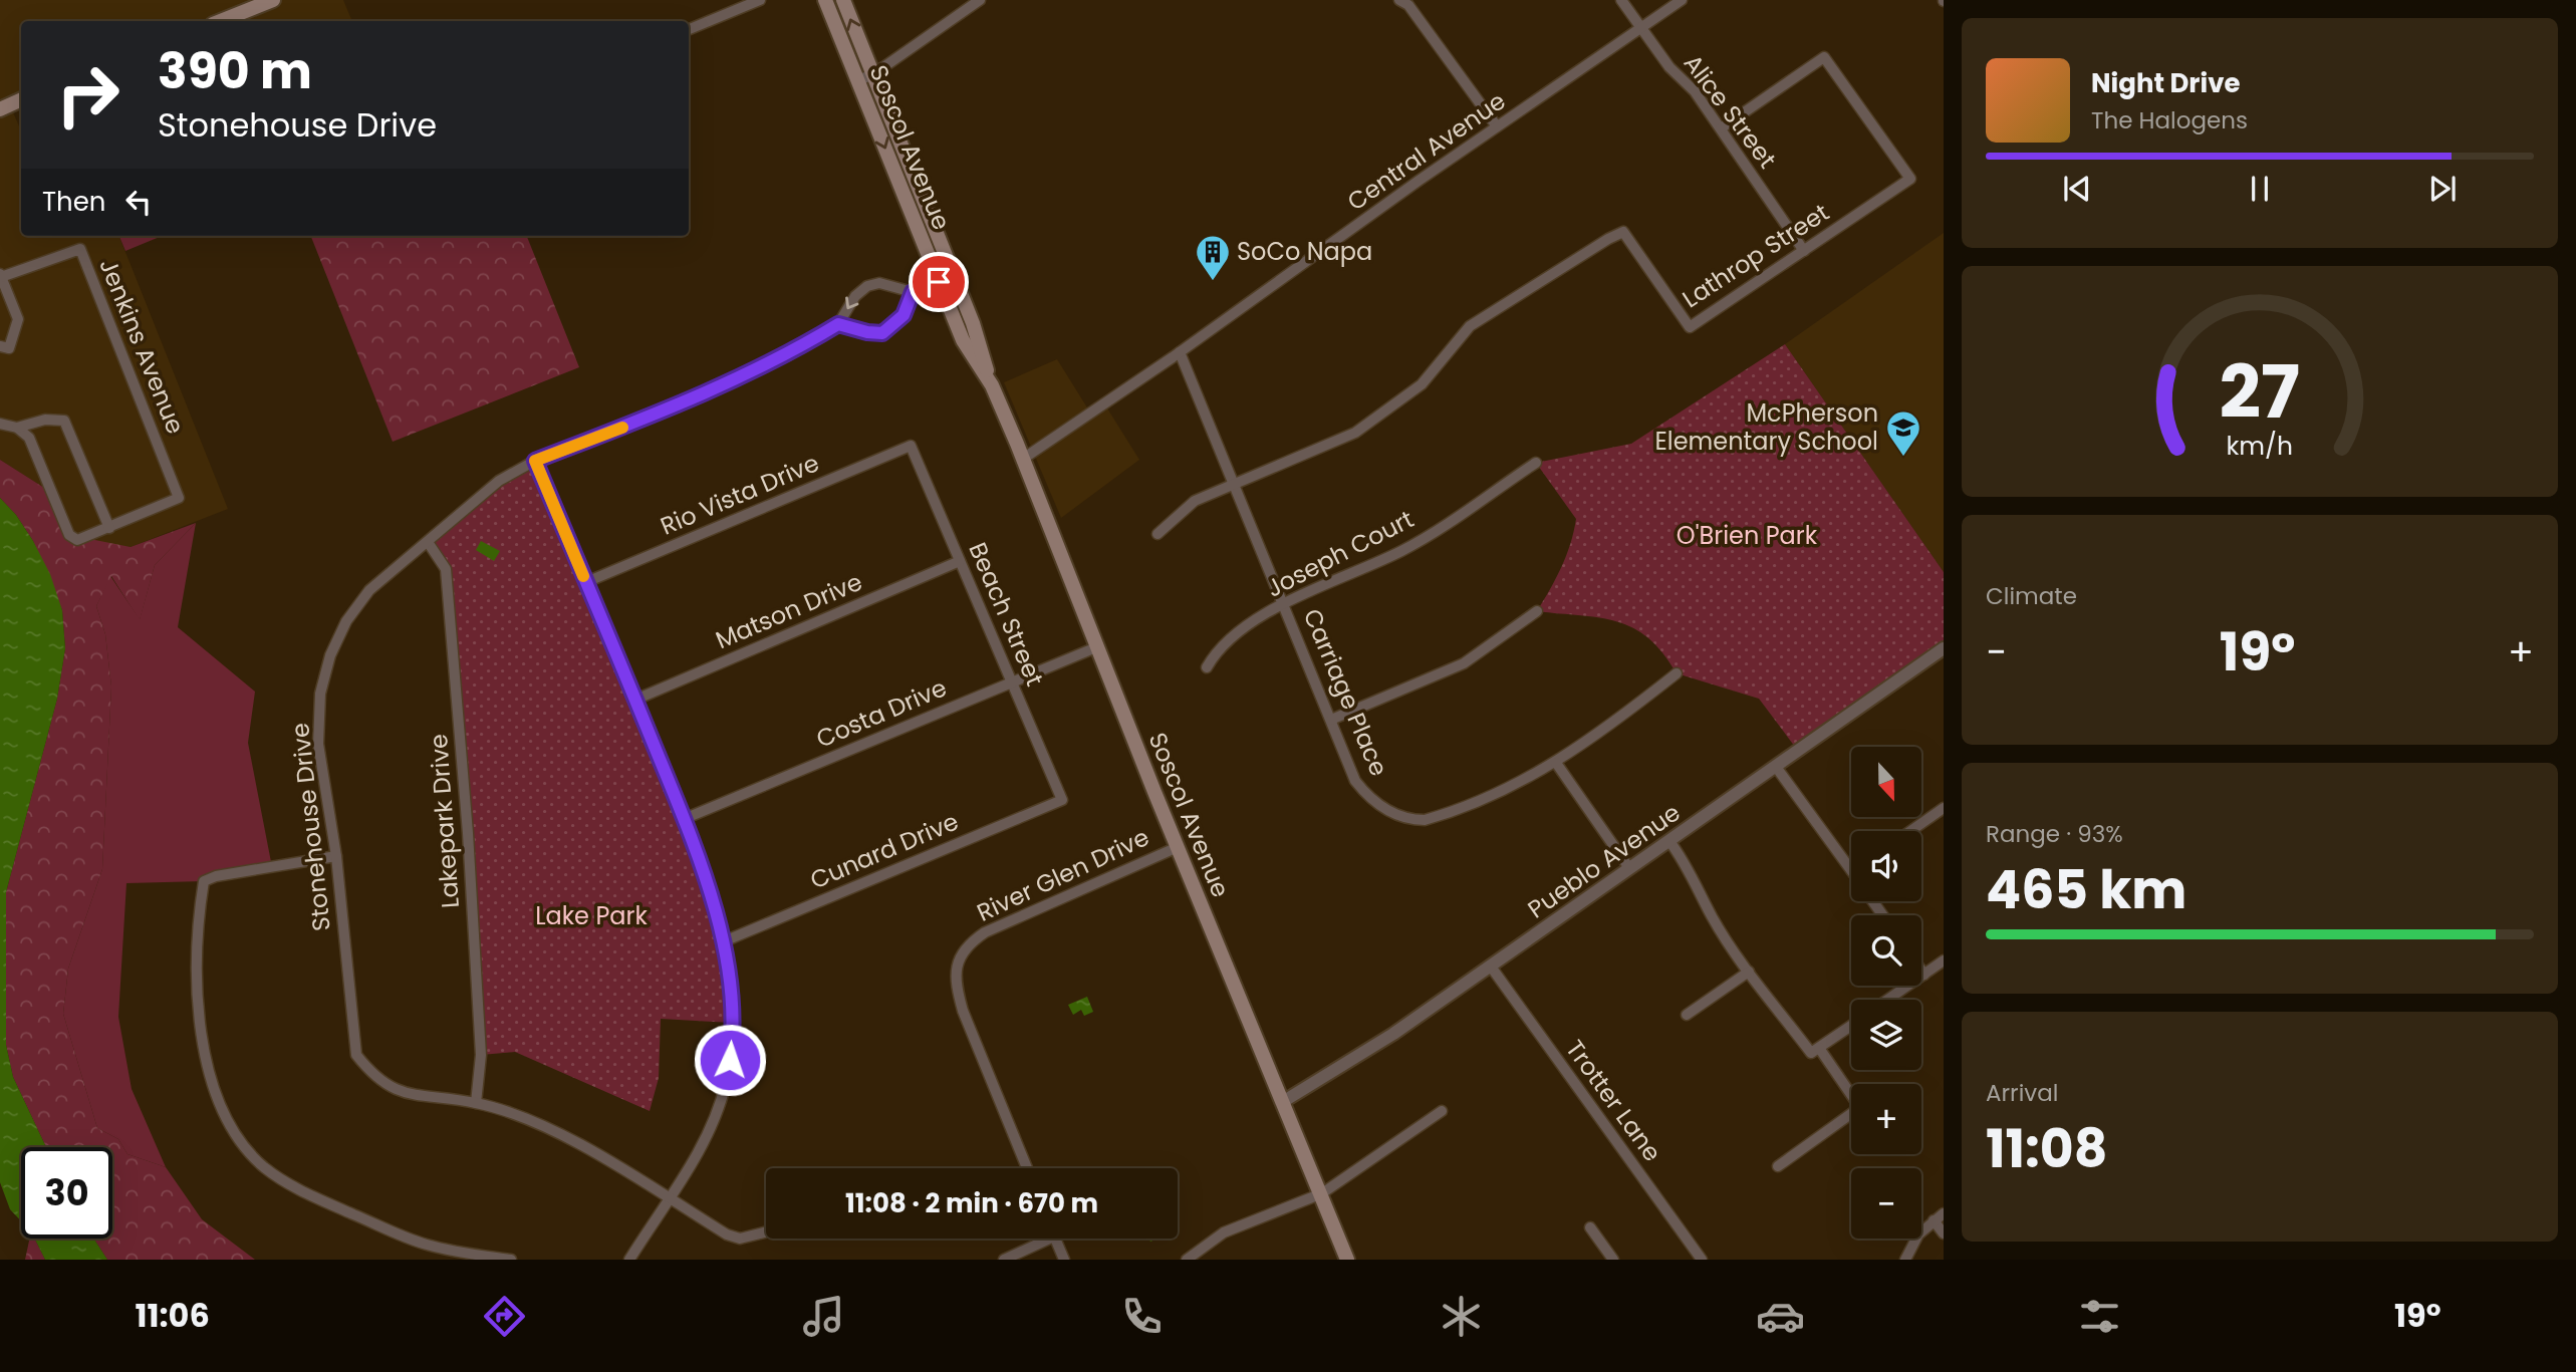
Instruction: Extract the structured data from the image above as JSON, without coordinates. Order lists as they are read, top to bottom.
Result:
{
  "streets": {
    "main road": ["Soscol Avenue"],
    "street": [
      "Alice Street",
      "Central Avenue",
      "Lathrop Street",
      "Jenkins Avenue",
      "Rio Vista Drive",
      "Joseph Court",
      "Matson Drive",
      "Beach Street",
      "Carriage Place",
      "Costa Drive",
      "Lakepark Drive",
      "Stonehouse Drive",
      "Cunard Drive",
      "Pueblo Avenue",
      "River Glen Drive",
      "Trotter Lane"
    ]
  },
  "crossings": [
    ["Alice Street", "Central Avenue"],
    ["Alice Street", "Lathrop Street"],
    ["Soscol Avenue", "Central Avenue"],
    ["Soscol Avenue", "Costa Drive"],
    ["Soscol Avenue", "Pueblo Avenue"],
    ["Soscol Avenue", "River Glen Drive"],
    ["Central Avenue", "Carriage Place"],
    ["Lathrop Street", "Carriage Place"],
    ["Rio Vista Drive", "Beach Street"],
    ["Joseph Court", "Carriage Place"],
    ["Matson Drive", "Beach Street"],
    ["Beach Street", "Costa Drive"],
    ["Beach Street", "Cunard Drive"],
    ["Lakepark Drive", "Stonehouse Drive"],
    ["Pueblo Avenue", "Trotter Lane"]
  ],
  "parks": ["O'Brien Park", "Lake Park"],
  "places": {
    "building": ["SoCo Napa"],
    "school or university": ["McPherson Elementary School"]
  },
  "north": "bottom",
  "page": {
    "turn": ["390 m", "Stonehouse Drive"],
    "song": ["Night Drive", "The Halogens"],
    "then": "Then",
    "tile": [
      "Climate",
      ["Range · 93%", "465 km"],
      ["Arrival", "11:08"]
    ],
    "heat": ["−", "19°", "+"],
    "map_buttons": ["+", "−"],
    "limit": "30",
    "trip": "11:08 · 2 min · 670 m",
    "tabs": ["11:06", "19°"],
    "gauge": ["27", "km/h"]
  }
}
